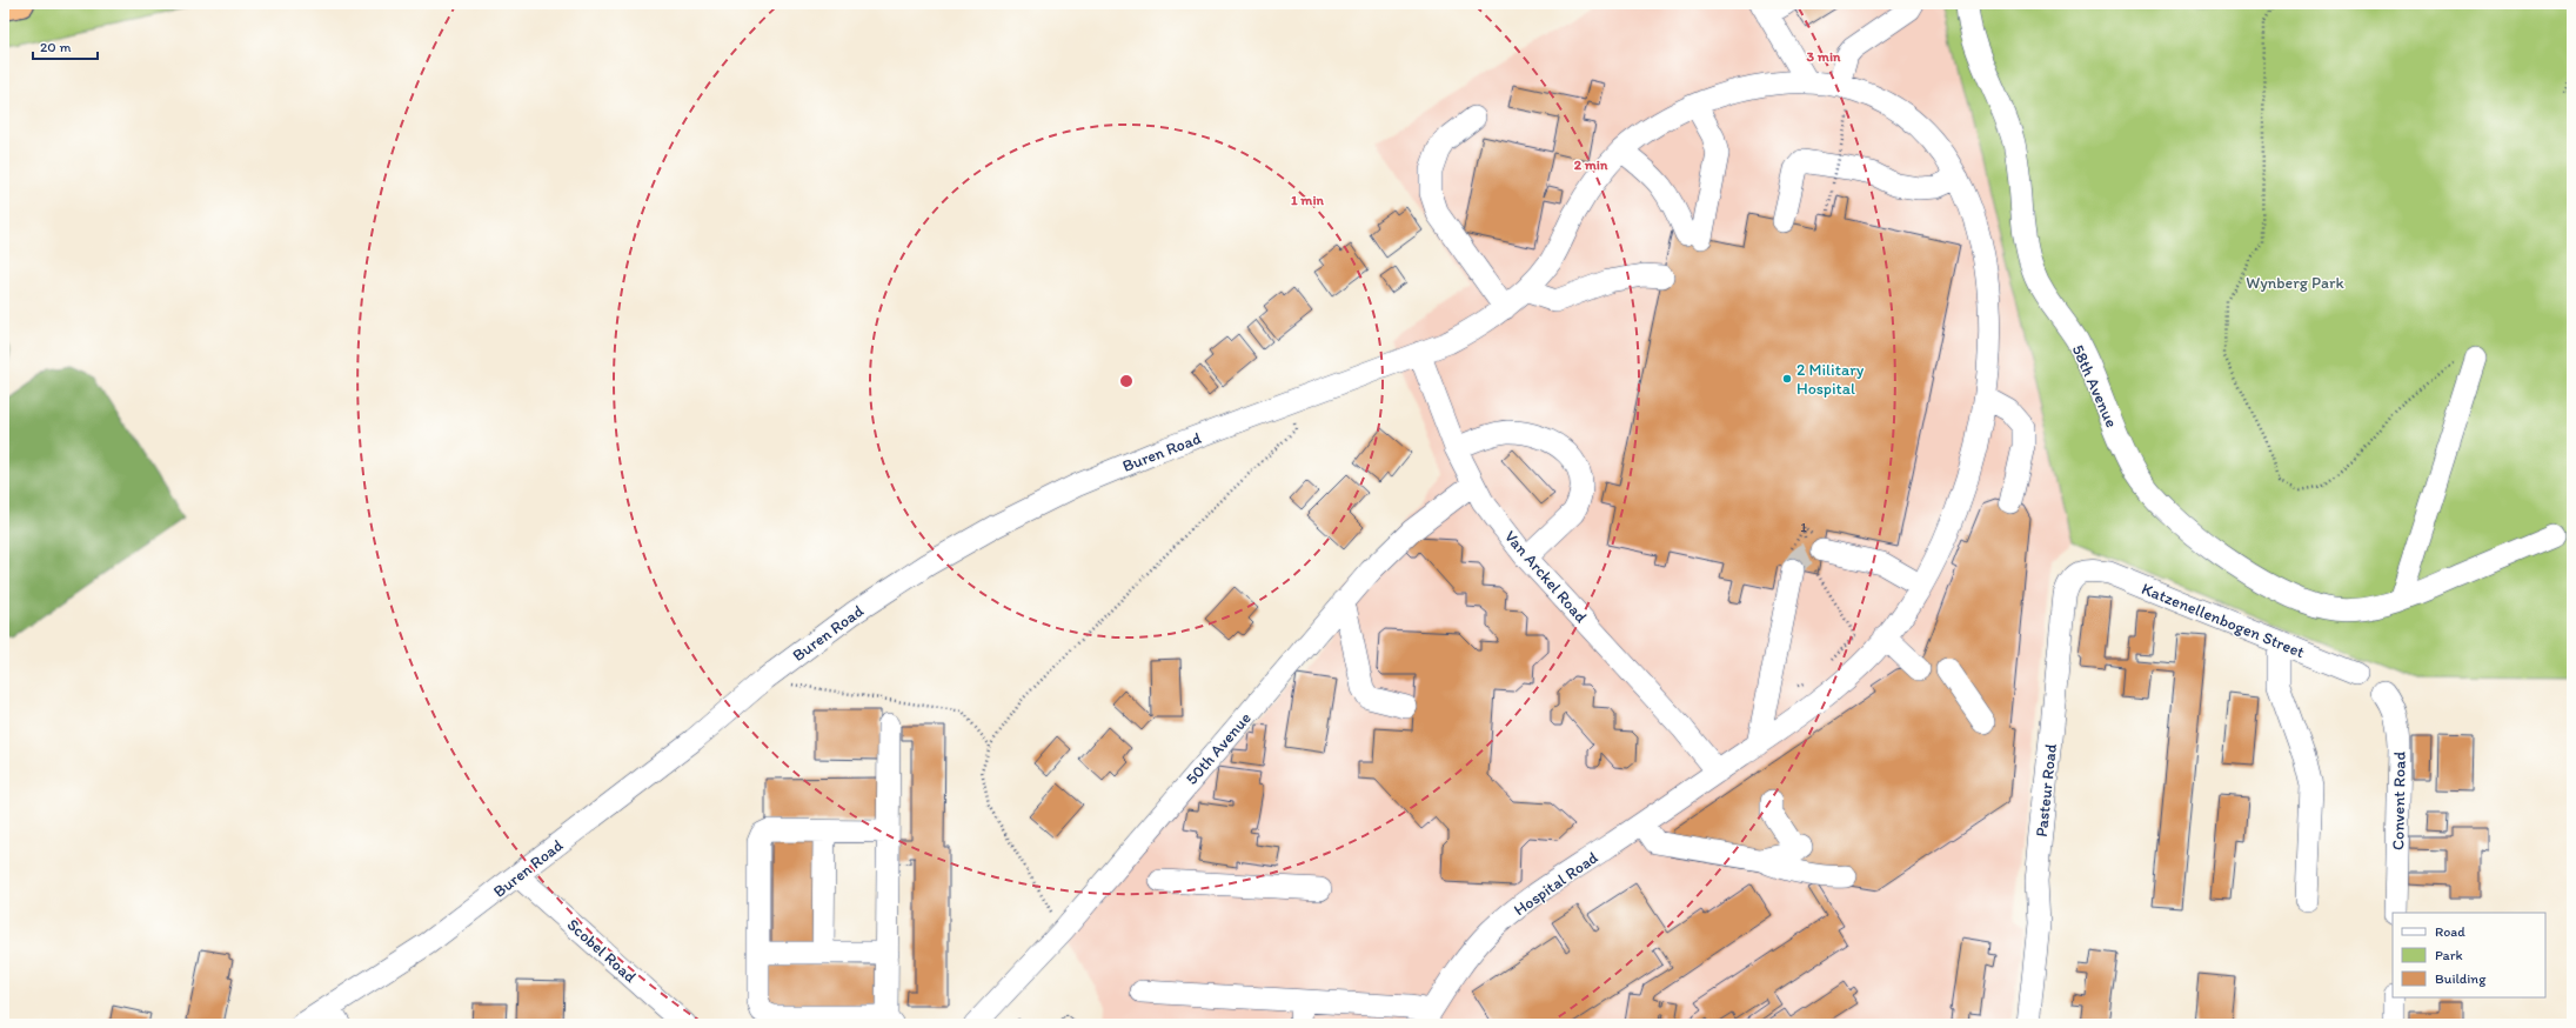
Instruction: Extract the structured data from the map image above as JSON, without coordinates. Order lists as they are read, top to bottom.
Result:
{
  "streets": {
    "street": [
      "58th Avenue",
      "Buren Road",
      "Van Arckel Road",
      "Katzenellenbogen Street",
      "50th Avenue",
      "Pasteur Road",
      "Convent Road",
      "Hospital Road",
      "Scobel Road"
    ]
  },
  "crossings": [
    ["Buren Road", "Van Arckel Road"],
    ["Buren Road", "Hospital Road"],
    ["Buren Road", "Scobel Road"],
    ["Van Arckel Road", "50th Avenue"],
    ["Van Arckel Road", "Hospital Road"],
    ["Katzenellenbogen Street", "Pasteur Road"]
  ],
  "parks": ["Wynberg Park"],
  "places": ["2 Military Hospital"],
  "house_numbers": ["1"],
  "legend": ["Road", "Park", "Building"],
  "scale_bar": "20 m",
  "rings": ["3 min", "2 min", "1 min"]
}
